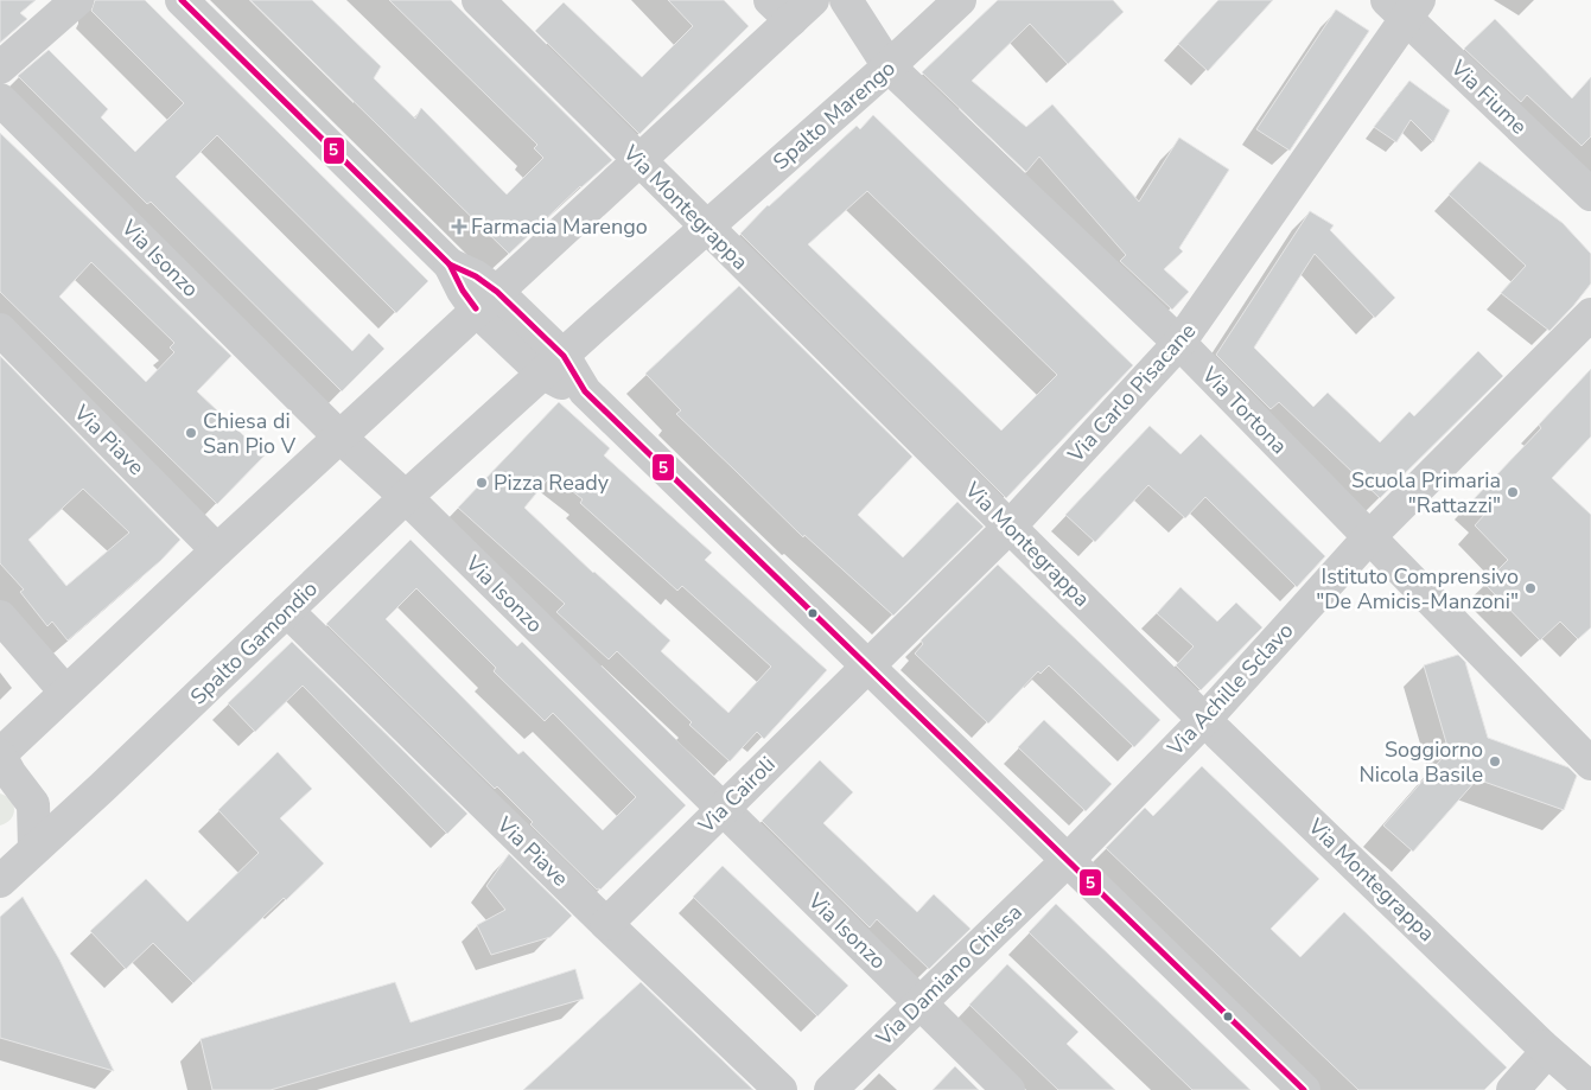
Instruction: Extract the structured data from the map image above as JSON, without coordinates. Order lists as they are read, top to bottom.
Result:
{
  "streets": {
    "street": [
      "Via Fiume",
      "Spalto Marengo",
      "Via Montegrappa",
      "Via Isonzo",
      "Via Carlo Pisacane",
      "Via Tortona",
      "Via Piave",
      "Spalto Gamondio",
      "Via Achille Sclavo",
      "Via Cairoli",
      "Via Damiano Chiesa"
    ]
  },
  "crossings": [
    ["Via Fiume", "Via Carlo Pisacane"],
    ["Spalto Marengo", "Via Montegrappa"],
    ["Spalto Marengo", "Via Tortona"],
    ["Spalto Marengo", "Spalto Gamondio"],
    ["Via Montegrappa", "Via Carlo Pisacane"],
    ["Via Montegrappa", "Spalto Gamondio"],
    ["Via Montegrappa", "Via Achille Sclavo"],
    ["Via Isonzo", "Spalto Gamondio"],
    ["Via Isonzo", "Via Cairoli"],
    ["Via Isonzo", "Via Damiano Chiesa"],
    ["Via Carlo Pisacane", "Via Tortona"],
    ["Via Carlo Pisacane", "Via Cairoli"],
    ["Via Tortona", "Via Achille Sclavo"],
    ["Via Piave", "Spalto Gamondio"],
    ["Via Piave", "Via Cairoli"],
    ["Via Achille Sclavo", "Via Damiano Chiesa"]
  ],
  "places": {
    "health": ["Farmacia Marengo"],
    "other": [
      "Chiesa di San Pio V",
      "Pizza Ready",
      "Scuola Primaria \"Rattazzi\"",
      "Istituto Comprensivo \"De Amicis-Manzoni\"",
      "Soggiorno Nicola Basile"
    ]
  },
  "lines": ["transit line 5"]
}
